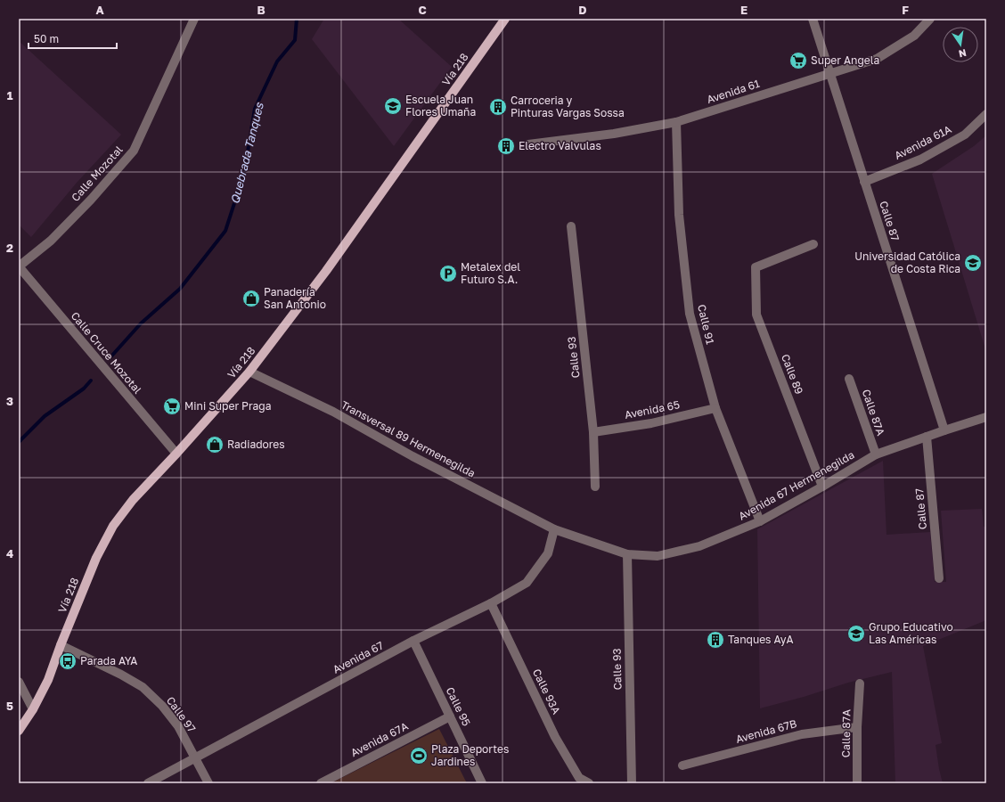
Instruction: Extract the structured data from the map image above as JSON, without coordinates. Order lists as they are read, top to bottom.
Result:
{
  "streets": {
    "main road": ["Vía 218"],
    "street": [
      "Avenida 61",
      "Avenida 61A",
      "Calle Mozotal",
      "Calle 87",
      "Calle 91",
      "Calle Cruce Mozotal",
      "Calle 93",
      "Calle 89",
      "Avenida 65",
      "Calle 87A",
      "Transversal 89 Hermenegilda",
      "Avenida 67 Hermenegilda",
      "Avenida 67",
      "Calle 93A",
      "Calle 95",
      "Calle 97",
      "Avenida 67B",
      "Avenida 67A"
    ]
  },
  "crossings": [
    ["Vía 218", "Calle Cruce Mozotal"],
    ["Vía 218", "Transversal 89 Hermenegilda"],
    ["Vía 218", "Calle 97"],
    ["Avenida 61", "Calle 87"],
    ["Avenida 61", "Calle 91"],
    ["Avenida 61A", "Calle 87"],
    ["Calle Mozotal", "Calle Cruce Mozotal"],
    ["Calle 87", "Avenida 67 Hermenegilda"],
    ["Calle 91", "Avenida 65"],
    ["Calle 91", "Avenida 67 Hermenegilda"],
    ["Calle 93", "Avenida 65"],
    ["Calle 93", "Avenida 67 Hermenegilda"],
    ["Calle 89", "Avenida 67 Hermenegilda"],
    ["Calle 87A", "Avenida 67 Hermenegilda"],
    ["Calle 87A", "Avenida 67B"],
    ["Transversal 89 Hermenegilda", "Avenida 67 Hermenegilda"],
    ["Transversal 89 Hermenegilda", "Avenida 67"],
    ["Avenida 67 Hermenegilda", "Avenida 67"],
    ["Avenida 67", "Calle 93A"],
    ["Avenida 67", "Calle 95"],
    ["Avenida 67", "Calle 97"],
    ["Calle 95", "Avenida 67A"]
  ],
  "water": ["Quebrada Tanques"],
  "places": {
    "supermarket": ["Super Angela", "Mini Super Praga"],
    "school or university": ["Escuela Juan Flores Umaña", "Universidad Católica de Costa Rica", "Grupo Educativo Las Américas"],
    "building": ["Carroceria y Pinturas Vargas Sossa", "Electro Valvulas", "Tanques AyA"],
    "parking": ["Metalex del Futuro S.A."],
    "shop": ["Panadería San Antonio", "Radiadores"],
    "bus stop": ["Parada AYA"],
    "sports": ["Plaza Deportes Jardines"]
  },
  "scale_bar": "50 m",
  "north": "bottom",
  "grid": {
    "columns": [
      "A",
      "B",
      "C",
      "D",
      "E",
      "F"
    ],
    "rows": [
      "1",
      "2",
      "3",
      "4",
      "5"
    ]
  }
}
